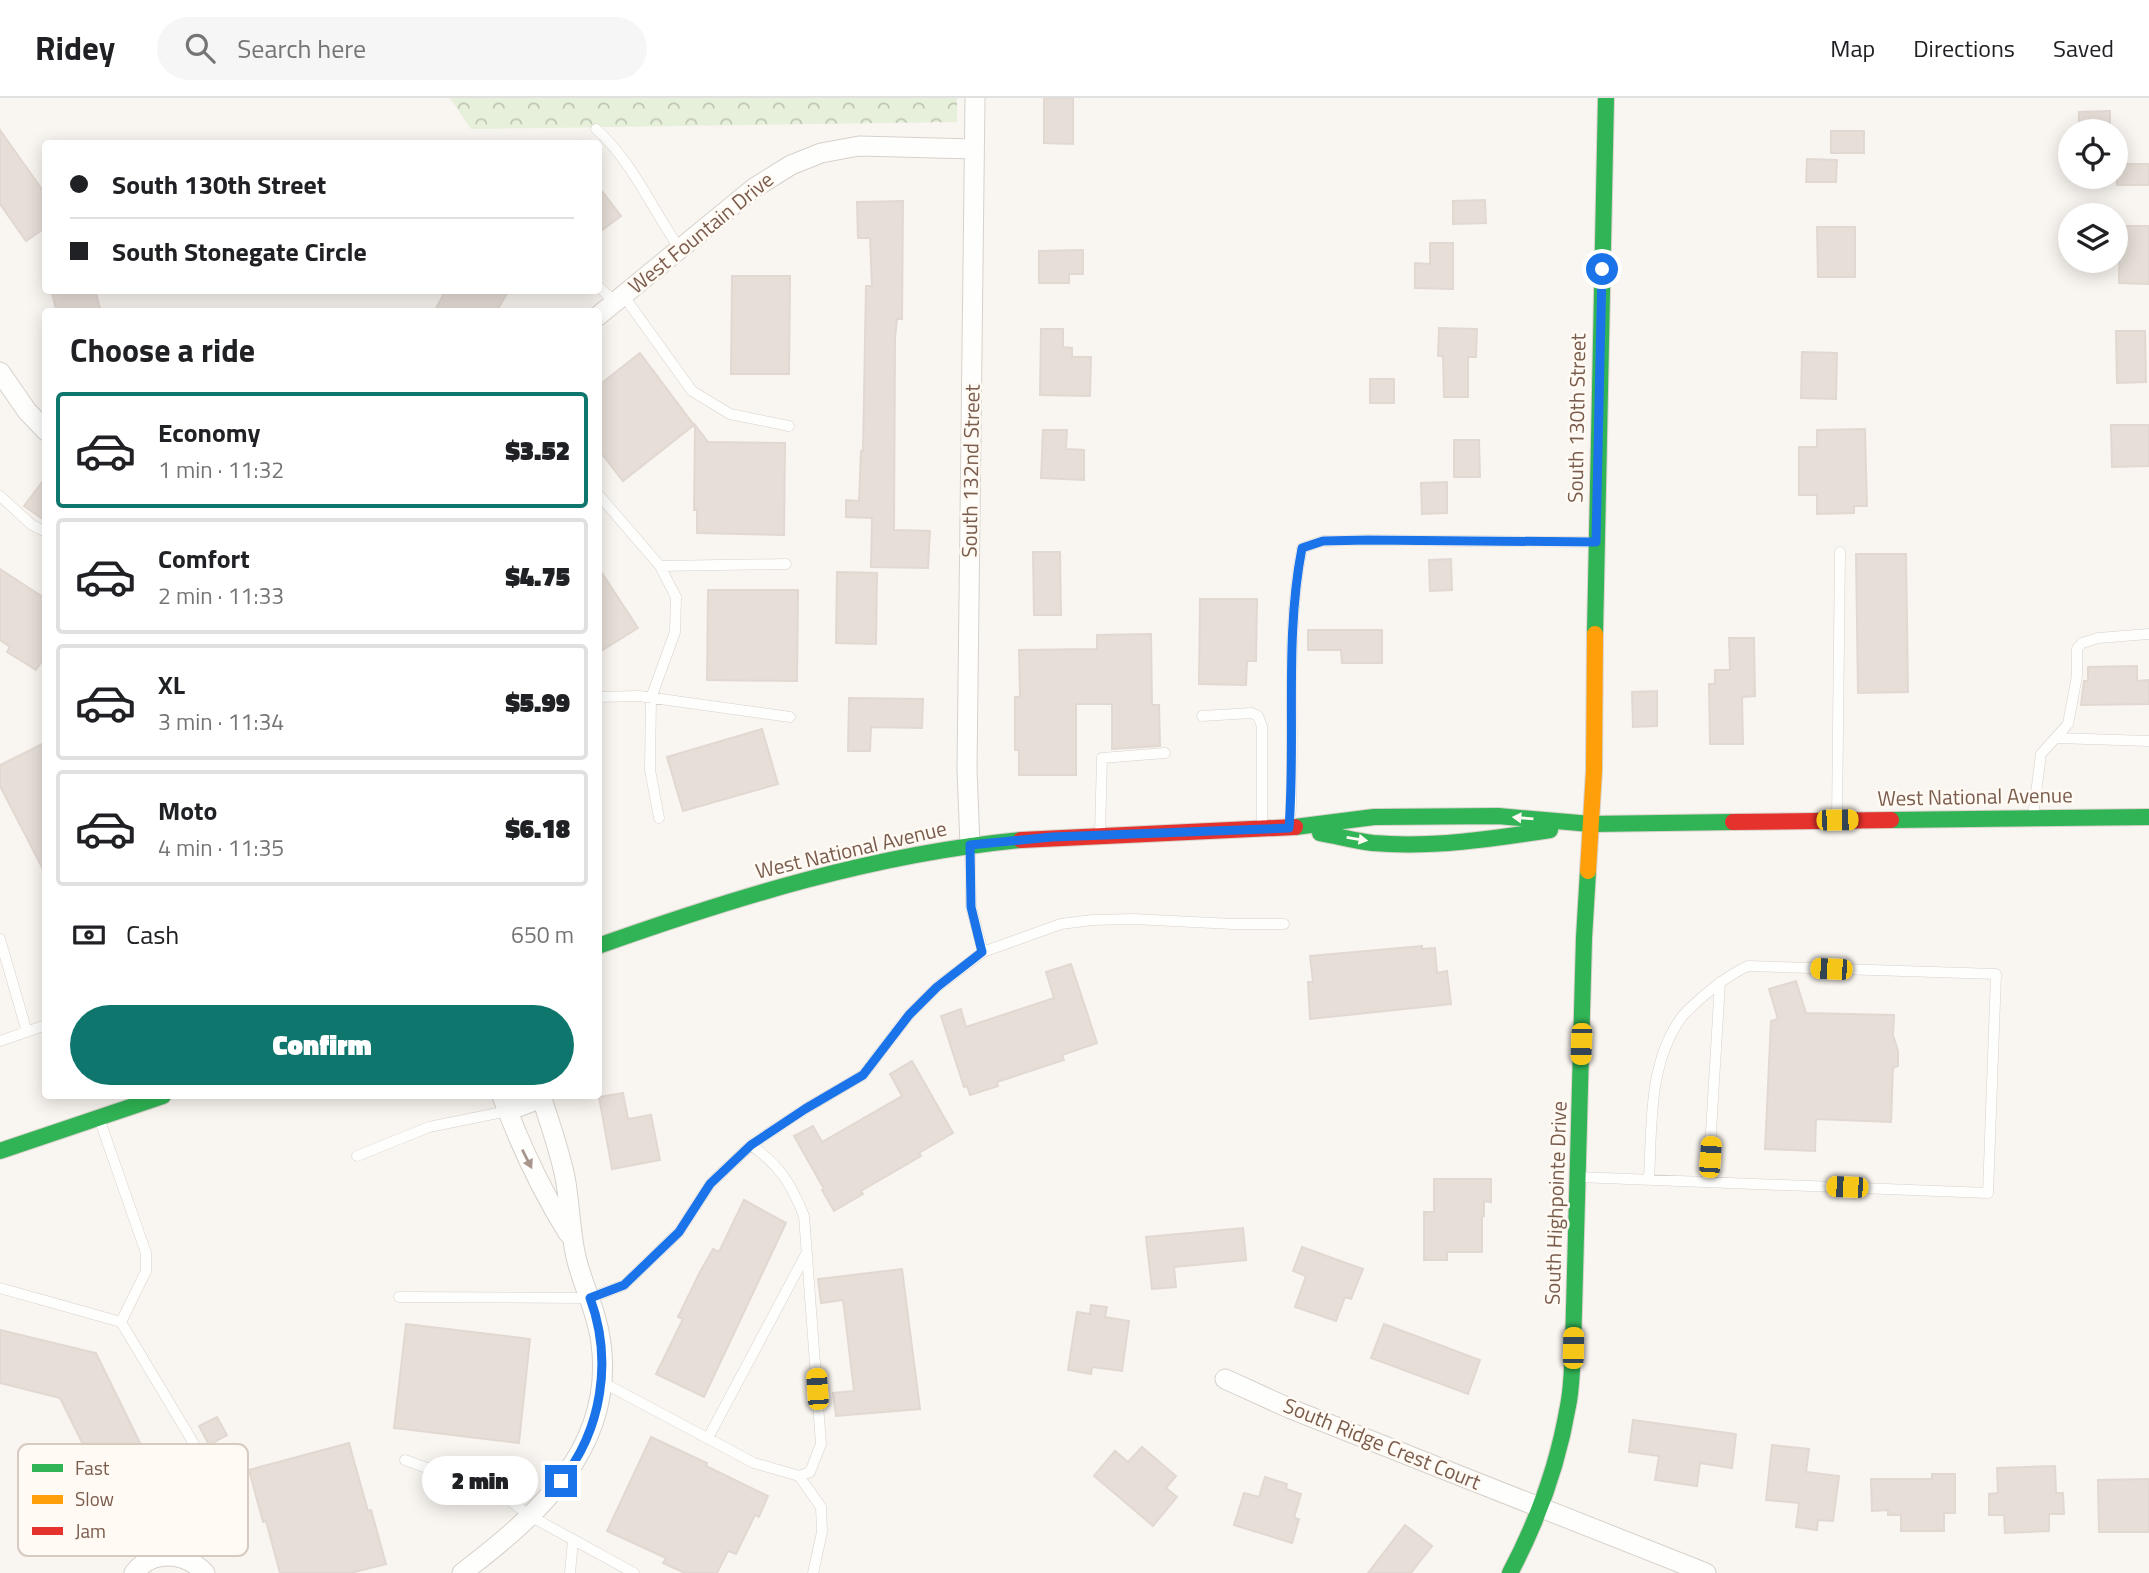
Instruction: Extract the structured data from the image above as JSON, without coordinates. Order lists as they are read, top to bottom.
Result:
{
  "streets": {
    "main road": ["South 130th Street", "West National Avenue", "South Highpointe Drive"],
    "street": ["West Fountain Drive", "South 132nd Street", "South Ridge Crest Court"]
  },
  "crossings": [
    ["West Fountain Drive", "South 132nd Street"],
    ["South 130th Street", "West National Avenue"],
    ["South 130th Street", "South Highpointe Drive"],
    ["South 132nd Street", "West National Avenue"],
    ["West National Avenue", "South Highpointe Drive"],
    ["South Highpointe Drive", "South Ridge Crest Court"]
  ],
  "legend": ["Fast", "Slow", "Jam"],
  "page": {
    "header": "Ridey",
    "search": "Search here",
    "nav": ["Map", "Directions", "Saved"],
    "banner": ["South 130th Street", "South Stonegate Circle"],
    "heading": "Choose a ride",
    "list": [
      {
        "name": "Economy",
        "note": "1 min · 11:32",
        "value": "$3.52"
      },
      {
        "name": "Comfort",
        "note": "2 min · 11:33",
        "value": "$4.75"
      },
      {
        "name": "XL",
        "note": "3 min · 11:34",
        "value": "$5.99"
      },
      {
        "name": "Moto",
        "note": "4 min · 11:35",
        "value": "$6.18"
      }
    ],
    "pay": ["Cash", "650 m"],
    "buttons": "Confirm",
    "bubble": "2 min"
  }
}
